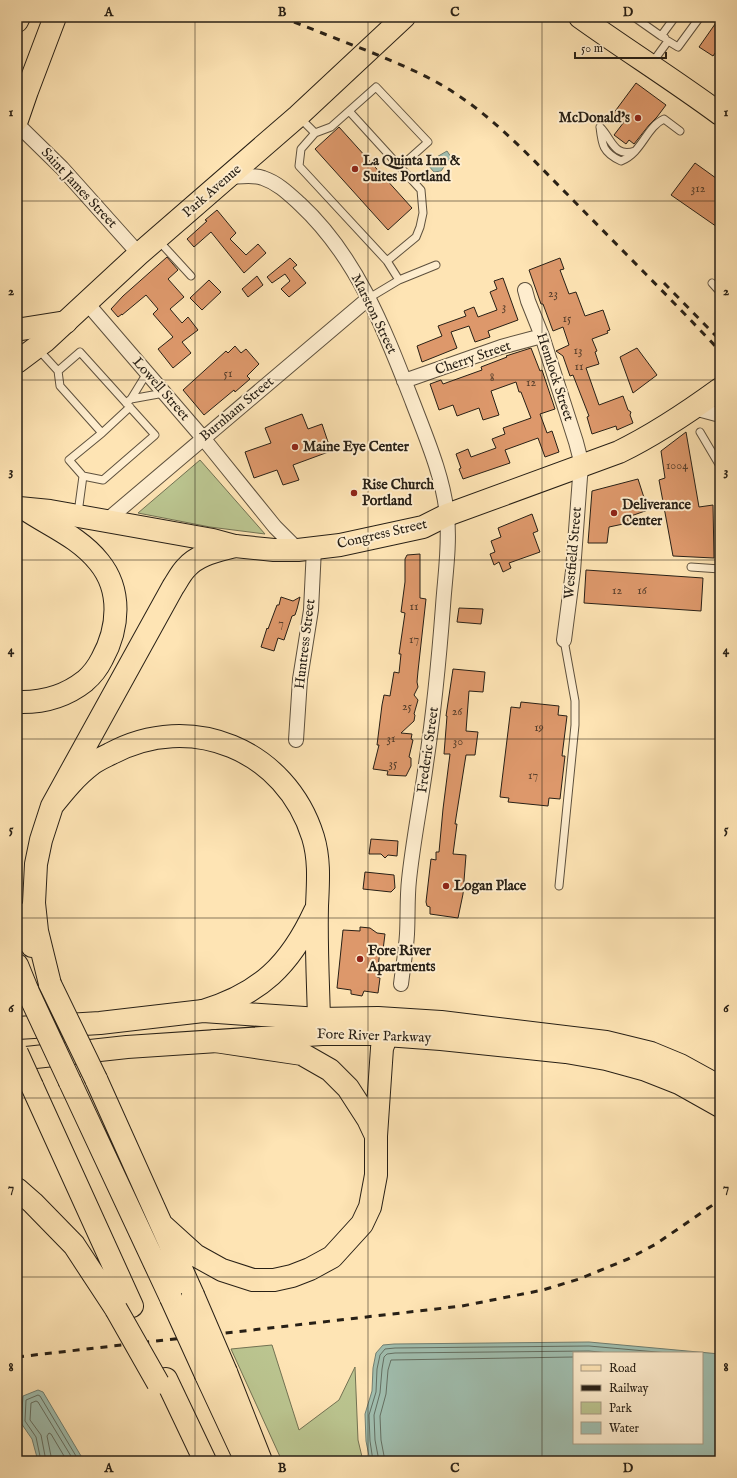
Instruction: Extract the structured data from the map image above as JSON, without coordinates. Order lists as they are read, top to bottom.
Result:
{
  "streets": {
    "main road": ["Park Avenue", "Congress Street", "Fore River Parkway"],
    "street": [
      "Saint James Street",
      "Marston Street",
      "Cherry Street",
      "Hemlock Street",
      "Lowell Street",
      "Burnham Street",
      "Westfield Street",
      "Huntress Street",
      "Frederic Street"
    ]
  },
  "crossings": [
    ["Saint James Street", "Park Avenue"],
    ["Park Avenue", "Marston Street"],
    ["Park Avenue", "Lowell Street"],
    ["Marston Street", "Cherry Street"],
    ["Marston Street", "Burnham Street"],
    ["Marston Street", "Congress Street"],
    ["Marston Street", "Frederic Street"],
    ["Cherry Street", "Hemlock Street"],
    ["Hemlock Street", "Congress Street"],
    ["Hemlock Street", "Westfield Street"],
    ["Lowell Street", "Burnham Street"],
    ["Lowell Street", "Congress Street"],
    ["Lowell Street", "Huntress Street"],
    ["Burnham Street", "Congress Street"],
    ["Congress Street", "Westfield Street"],
    ["Congress Street", "Huntress Street"],
    ["Congress Street", "Frederic Street"]
  ],
  "places": [
    "McDonald's",
    "La Quinta Inn & Suites Portland",
    "Maine Eye Center",
    "Rise Church Portland",
    "Deliverance Center",
    "Logan Place",
    "Fore River Apartments"
  ],
  "house_numbers": [
    "312",
    "23",
    "3",
    "15",
    "13",
    "11",
    "51",
    "8",
    "12",
    "1004",
    "12",
    "16",
    "11",
    "7",
    "17",
    "25",
    "26",
    "19",
    "31",
    "30",
    "35",
    "17"
  ],
  "legend": [
    "Road",
    "Railway",
    "Park",
    "Water"
  ],
  "scale_bar": "50 m",
  "grid": {
    "columns": [
      "A",
      "B",
      "C",
      "D"
    ],
    "rows": [
      "1",
      "2",
      "3",
      "4",
      "5",
      "6",
      "7",
      "8"
    ]
  }
}
